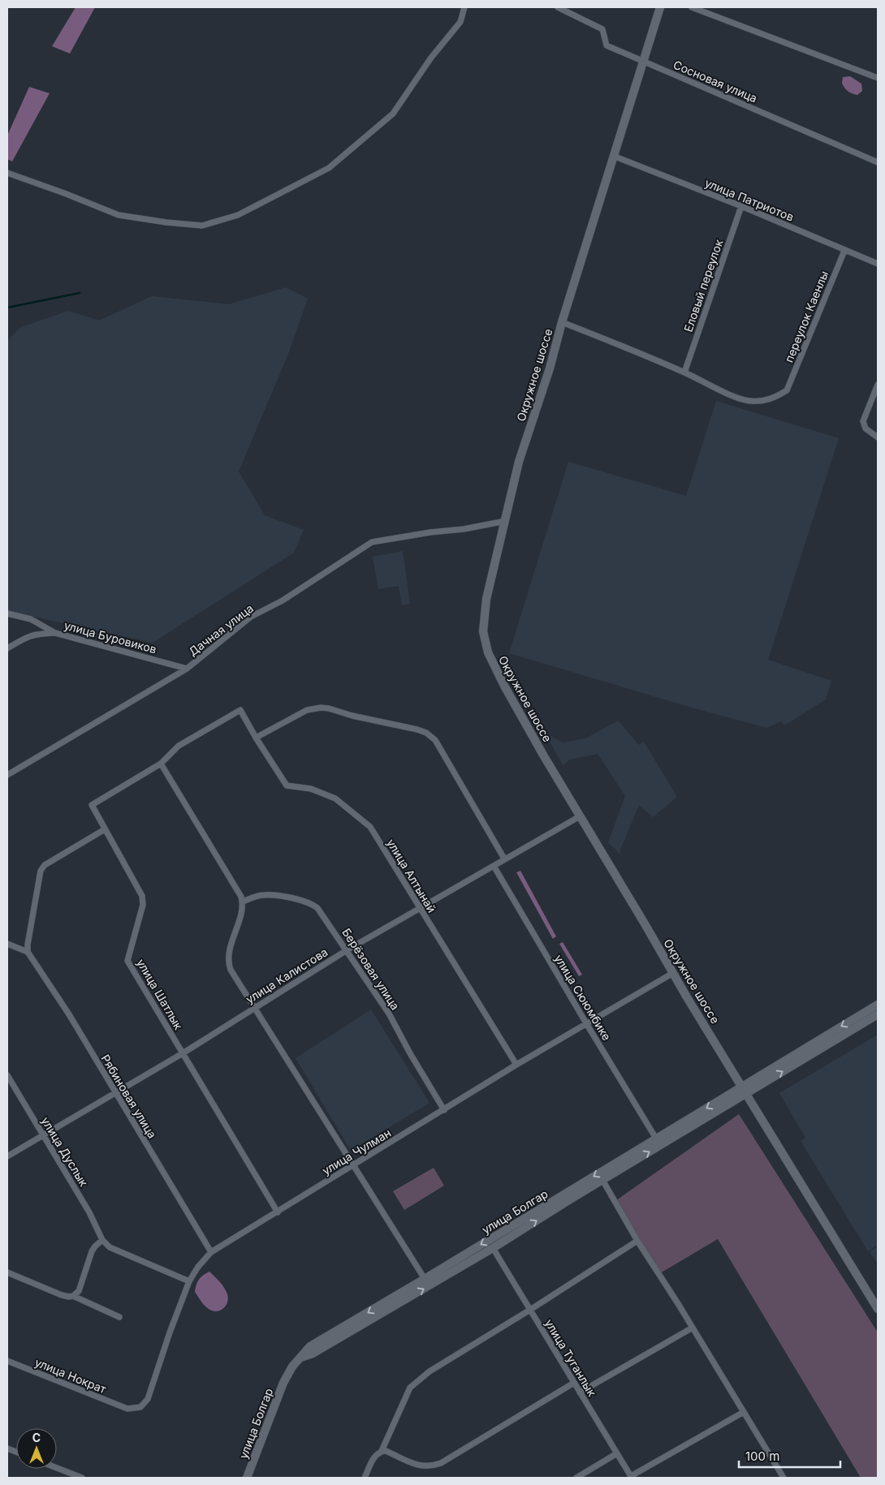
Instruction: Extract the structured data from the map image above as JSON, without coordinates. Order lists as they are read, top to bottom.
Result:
{
  "streets": {
    "street": [
      "Сосновая улица",
      "улица Патриотов",
      "Еловый переулок",
      "переулок Каенлы",
      "Окружное шоссе",
      "Дачная улица",
      "улица Буровиков",
      "улица Алтынай",
      "Берёзовая улица",
      "улица Калистова",
      "улица Шатлык",
      "улица Сююмбике",
      "Рябиновая улица",
      "улица Дуслык",
      "улица Чулман",
      "улица Болгар",
      "улица Туганлык",
      "улица Нократ"
    ]
  },
  "crossings": [
    ["Сосновая улица", "Окружное шоссе"],
    ["улица Патриотов", "Еловый переулок"],
    ["улица Патриотов", "переулок Каенлы"],
    ["улица Патриотов", "Окружное шоссе"],
    ["Еловый переулок", "переулок Каенлы"],
    ["Окружное шоссе", "Дачная улица"],
    ["Окружное шоссе", "улица Калистова"],
    ["Окружное шоссе", "улица Чулман"],
    ["Окружное шоссе", "улица Болгар"],
    ["Дачная улица", "улица Буровиков"],
    ["улица Алтынай", "улица Калистова"],
    ["улица Алтынай", "улица Шатлык"],
    ["улица Алтынай", "улица Чулман"],
    ["Берёзовая улица", "улица Калистова"],
    ["Берёзовая улица", "улица Чулман"],
    ["улица Калистова", "улица Шатлык"],
    ["улица Калистова", "улица Сююмбике"],
    ["улица Калистова", "Рябиновая улица"],
    ["улица Калистова", "улица Дуслык"],
    ["улица Шатлык", "улица Чулман"],
    ["улица Сююмбике", "улица Чулман"],
    ["улица Сююмбике", "улица Болгар"],
    ["Рябиновая улица", "улица Чулман"],
    ["улица Чулман", "улица Нократ"],
    ["улица Болгар", "улица Туганлык"]
  ],
  "scale_bar": "100 m",
  "north": "top"
}
